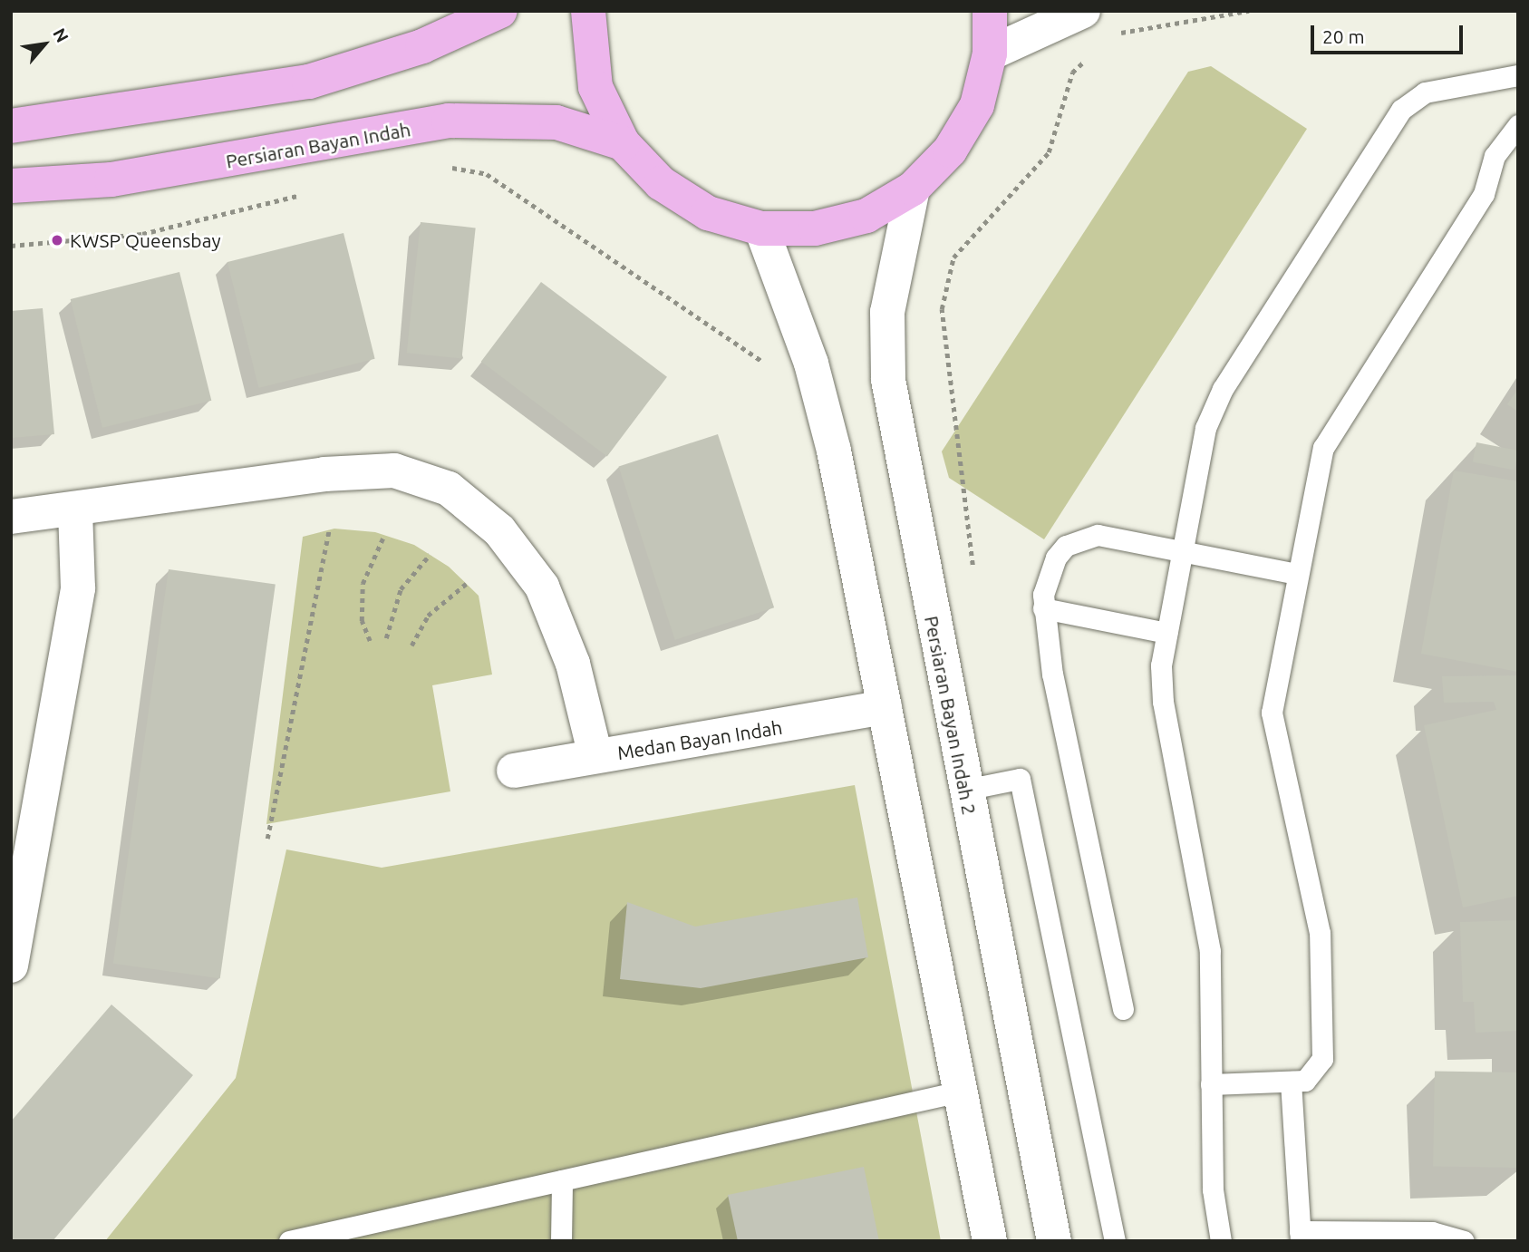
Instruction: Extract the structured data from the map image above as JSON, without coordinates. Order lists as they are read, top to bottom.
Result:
{
  "streets": {
    "main road": ["Persiaran Bayan Indah"],
    "street": ["Persiaran Bayan Indah 2", "Medan Bayan Indah"]
  },
  "places": ["KWSP Queensbay"],
  "scale_bar": "20 m",
  "north": "top right"
}
